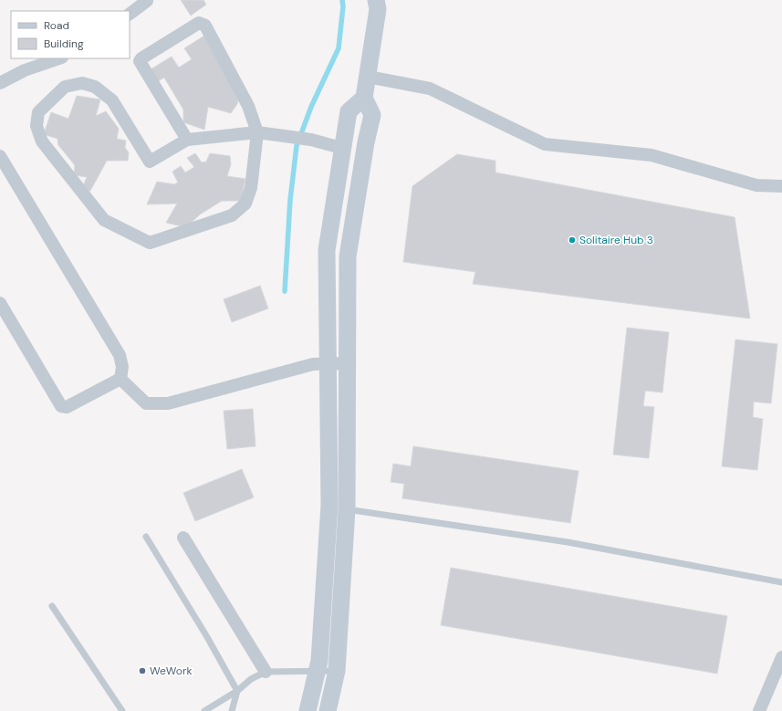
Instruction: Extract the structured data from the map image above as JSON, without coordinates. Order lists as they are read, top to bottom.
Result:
{
  "places": ["Solitaire Hub 3", "WeWork"],
  "legend": ["Road", "Building"]
}
